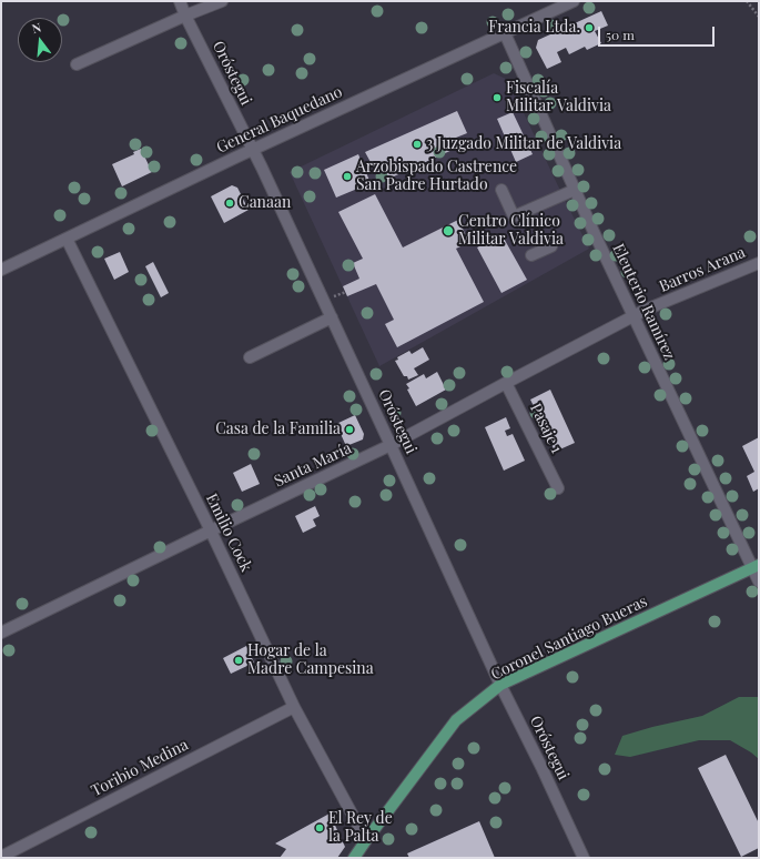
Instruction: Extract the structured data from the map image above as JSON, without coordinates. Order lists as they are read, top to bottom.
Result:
{
  "streets": {
    "main road": ["Coronel Santiago Bueras"],
    "street": [
      "Oróstegui",
      "General Baquedano",
      "Barros Arana",
      "Eleuterio Ramírez",
      "Pasaje 1",
      "Santa María",
      "Emilio Cock",
      "Toribio Medina"
    ]
  },
  "crossings": [
    ["Oróstegui", "General Baquedano"],
    ["Oróstegui", "Santa María"],
    ["Oróstegui", "Coronel Santiago Bueras"],
    ["General Baquedano", "Eleuterio Ramírez"],
    ["General Baquedano", "Emilio Cock"],
    ["Barros Arana", "Eleuterio Ramírez"],
    ["Barros Arana", "Santa María"],
    ["Eleuterio Ramírez", "Santa María"],
    ["Eleuterio Ramírez", "Coronel Santiago Bueras"],
    ["Pasaje 1", "Santa María"],
    ["Santa María", "Emilio Cock"],
    ["Emilio Cock", "Coronel Santiago Bueras"],
    ["Emilio Cock", "Toribio Medina"]
  ],
  "places": [
    "Francia Ltda.",
    "Fiscalía Militar Valdivia",
    "3 Juzgado Militar de Valdivia",
    "Arzobispado Castrence San Padre Hurtado",
    "Canaan",
    "Centro Clínico Militar Valdivia",
    "Casa de la Familia",
    "Hogar de la Madre Campesina",
    "El Rey de la Palta"
  ],
  "scale_bar": "50 m",
  "north": "top"
}
